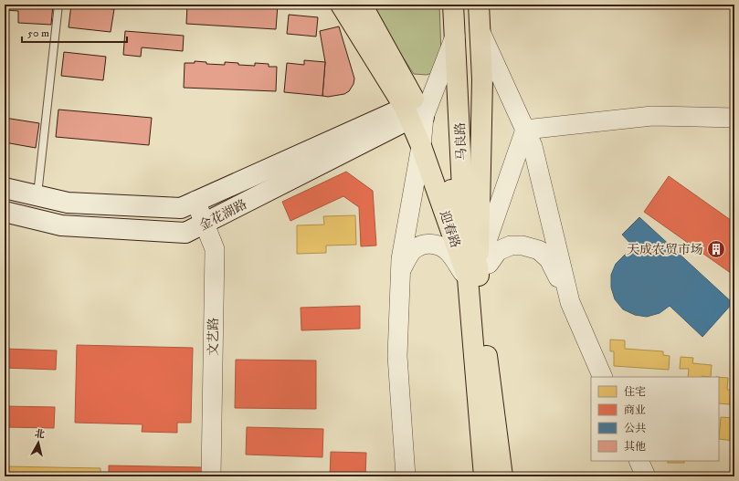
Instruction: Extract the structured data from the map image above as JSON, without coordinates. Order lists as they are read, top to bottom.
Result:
{
  "streets": {
    "highway": ["马良路", "迎春路"],
    "main road": ["金花湖路"],
    "street": ["文艺路"]
  },
  "crossings": [
    ["马良路", "迎春路"],
    ["金花湖路", "迎春路"],
    ["金花湖路", "文艺路"]
  ],
  "places": {
    "building": ["天成农贸市场"]
  },
  "legend": [
    "住宅",
    "商业",
    "公共",
    "其他"
  ],
  "scale_bar": "50 m",
  "north": "top"
}
